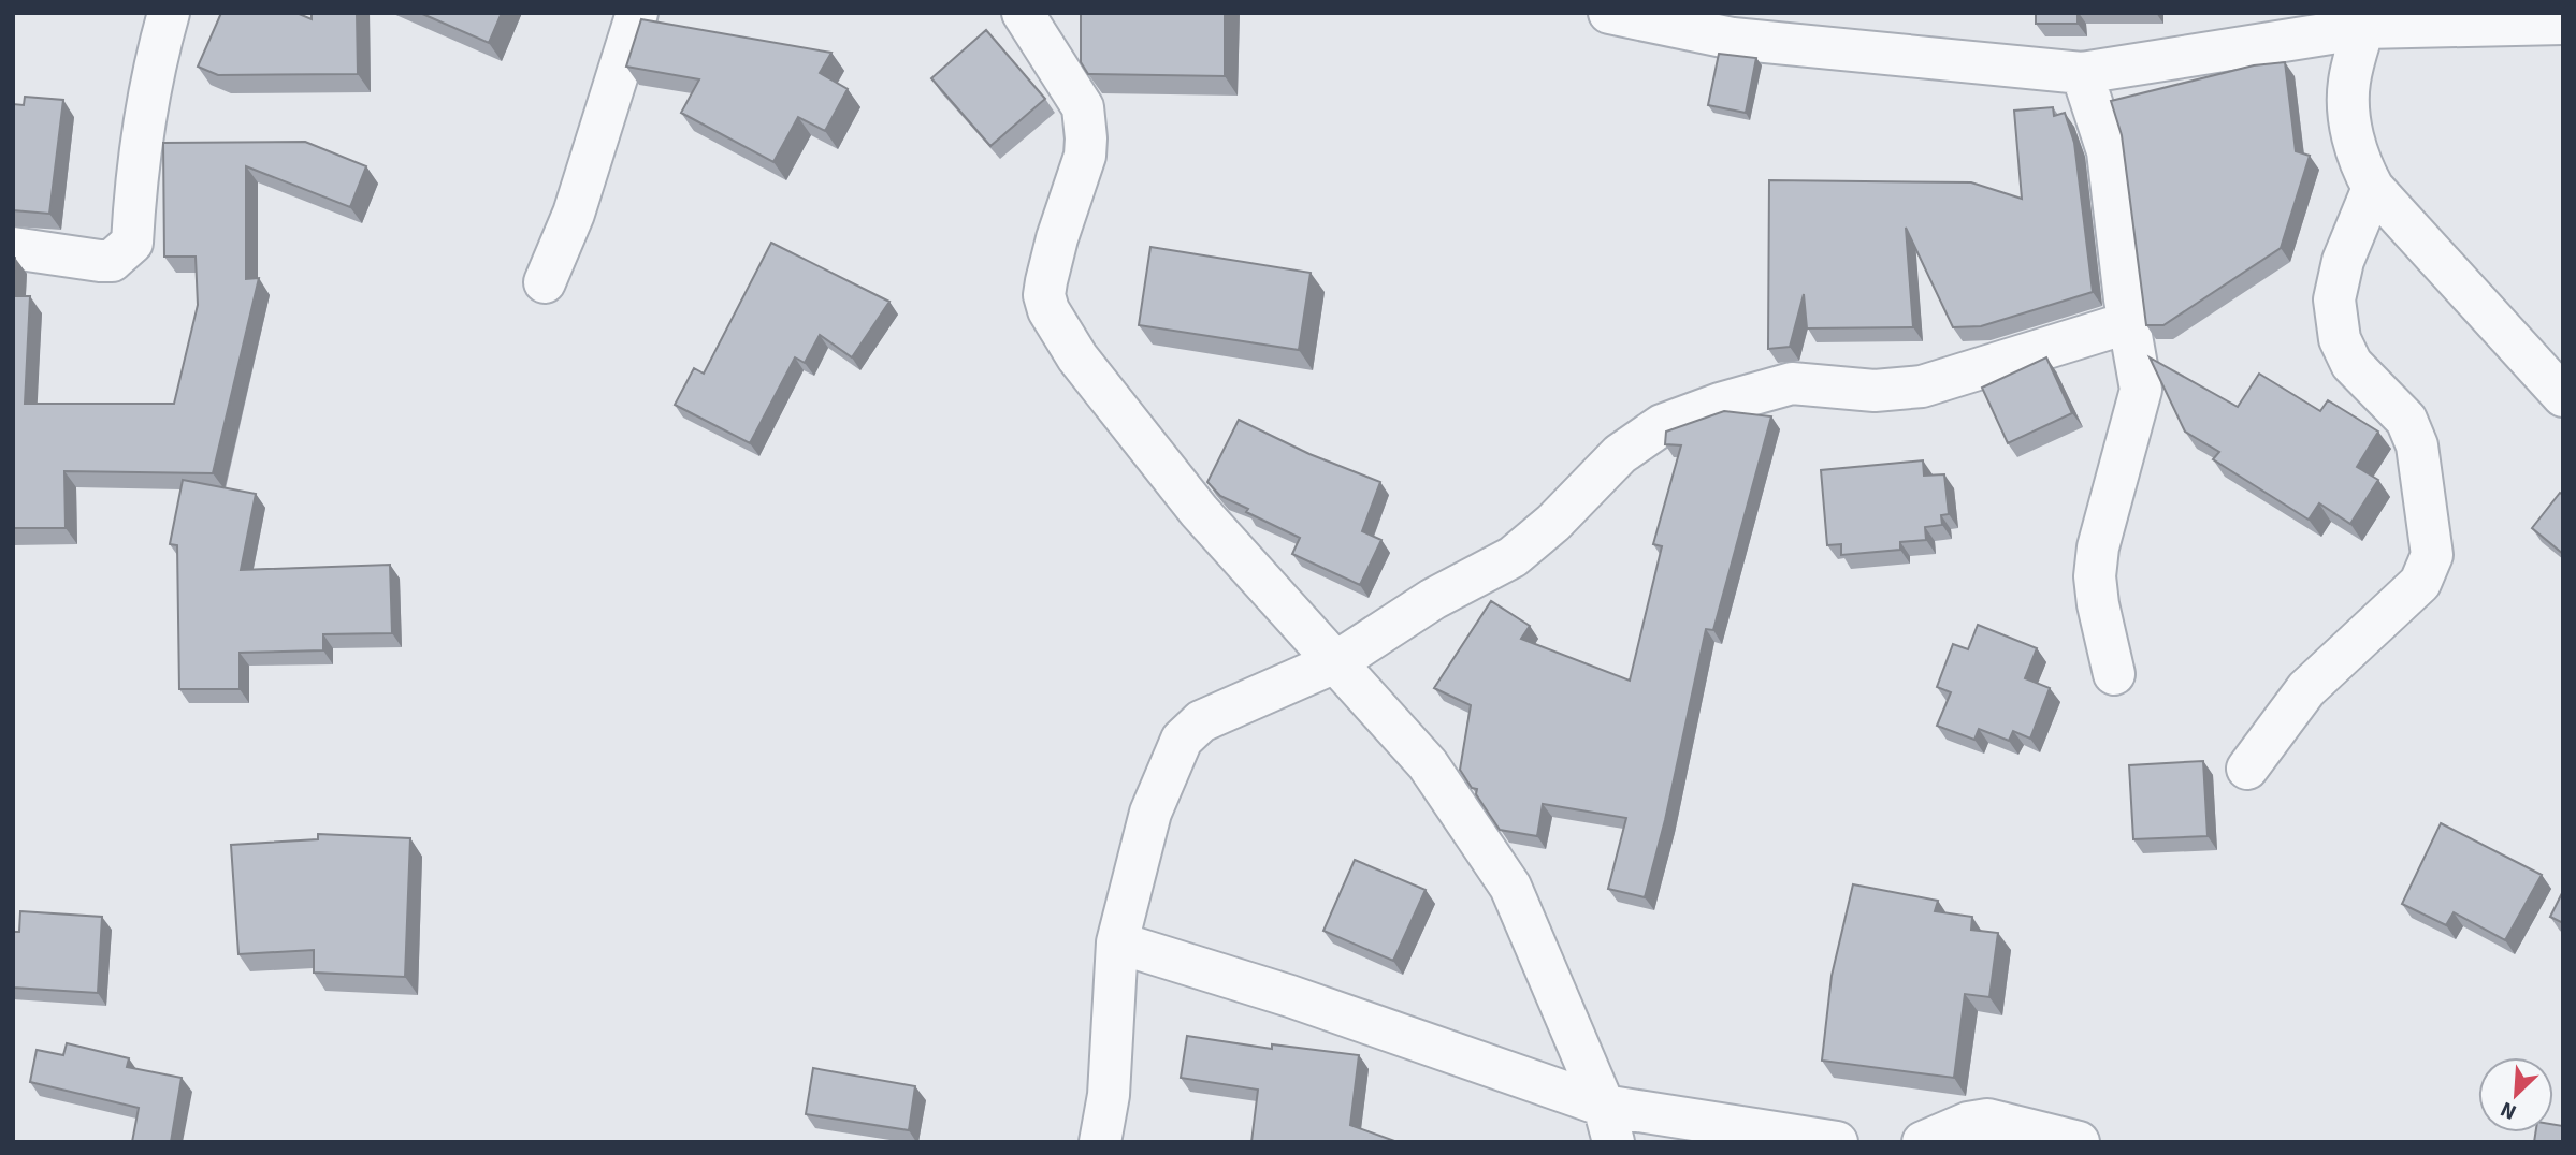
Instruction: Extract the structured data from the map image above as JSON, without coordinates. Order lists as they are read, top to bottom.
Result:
{
  "north": "bottom left"
}
